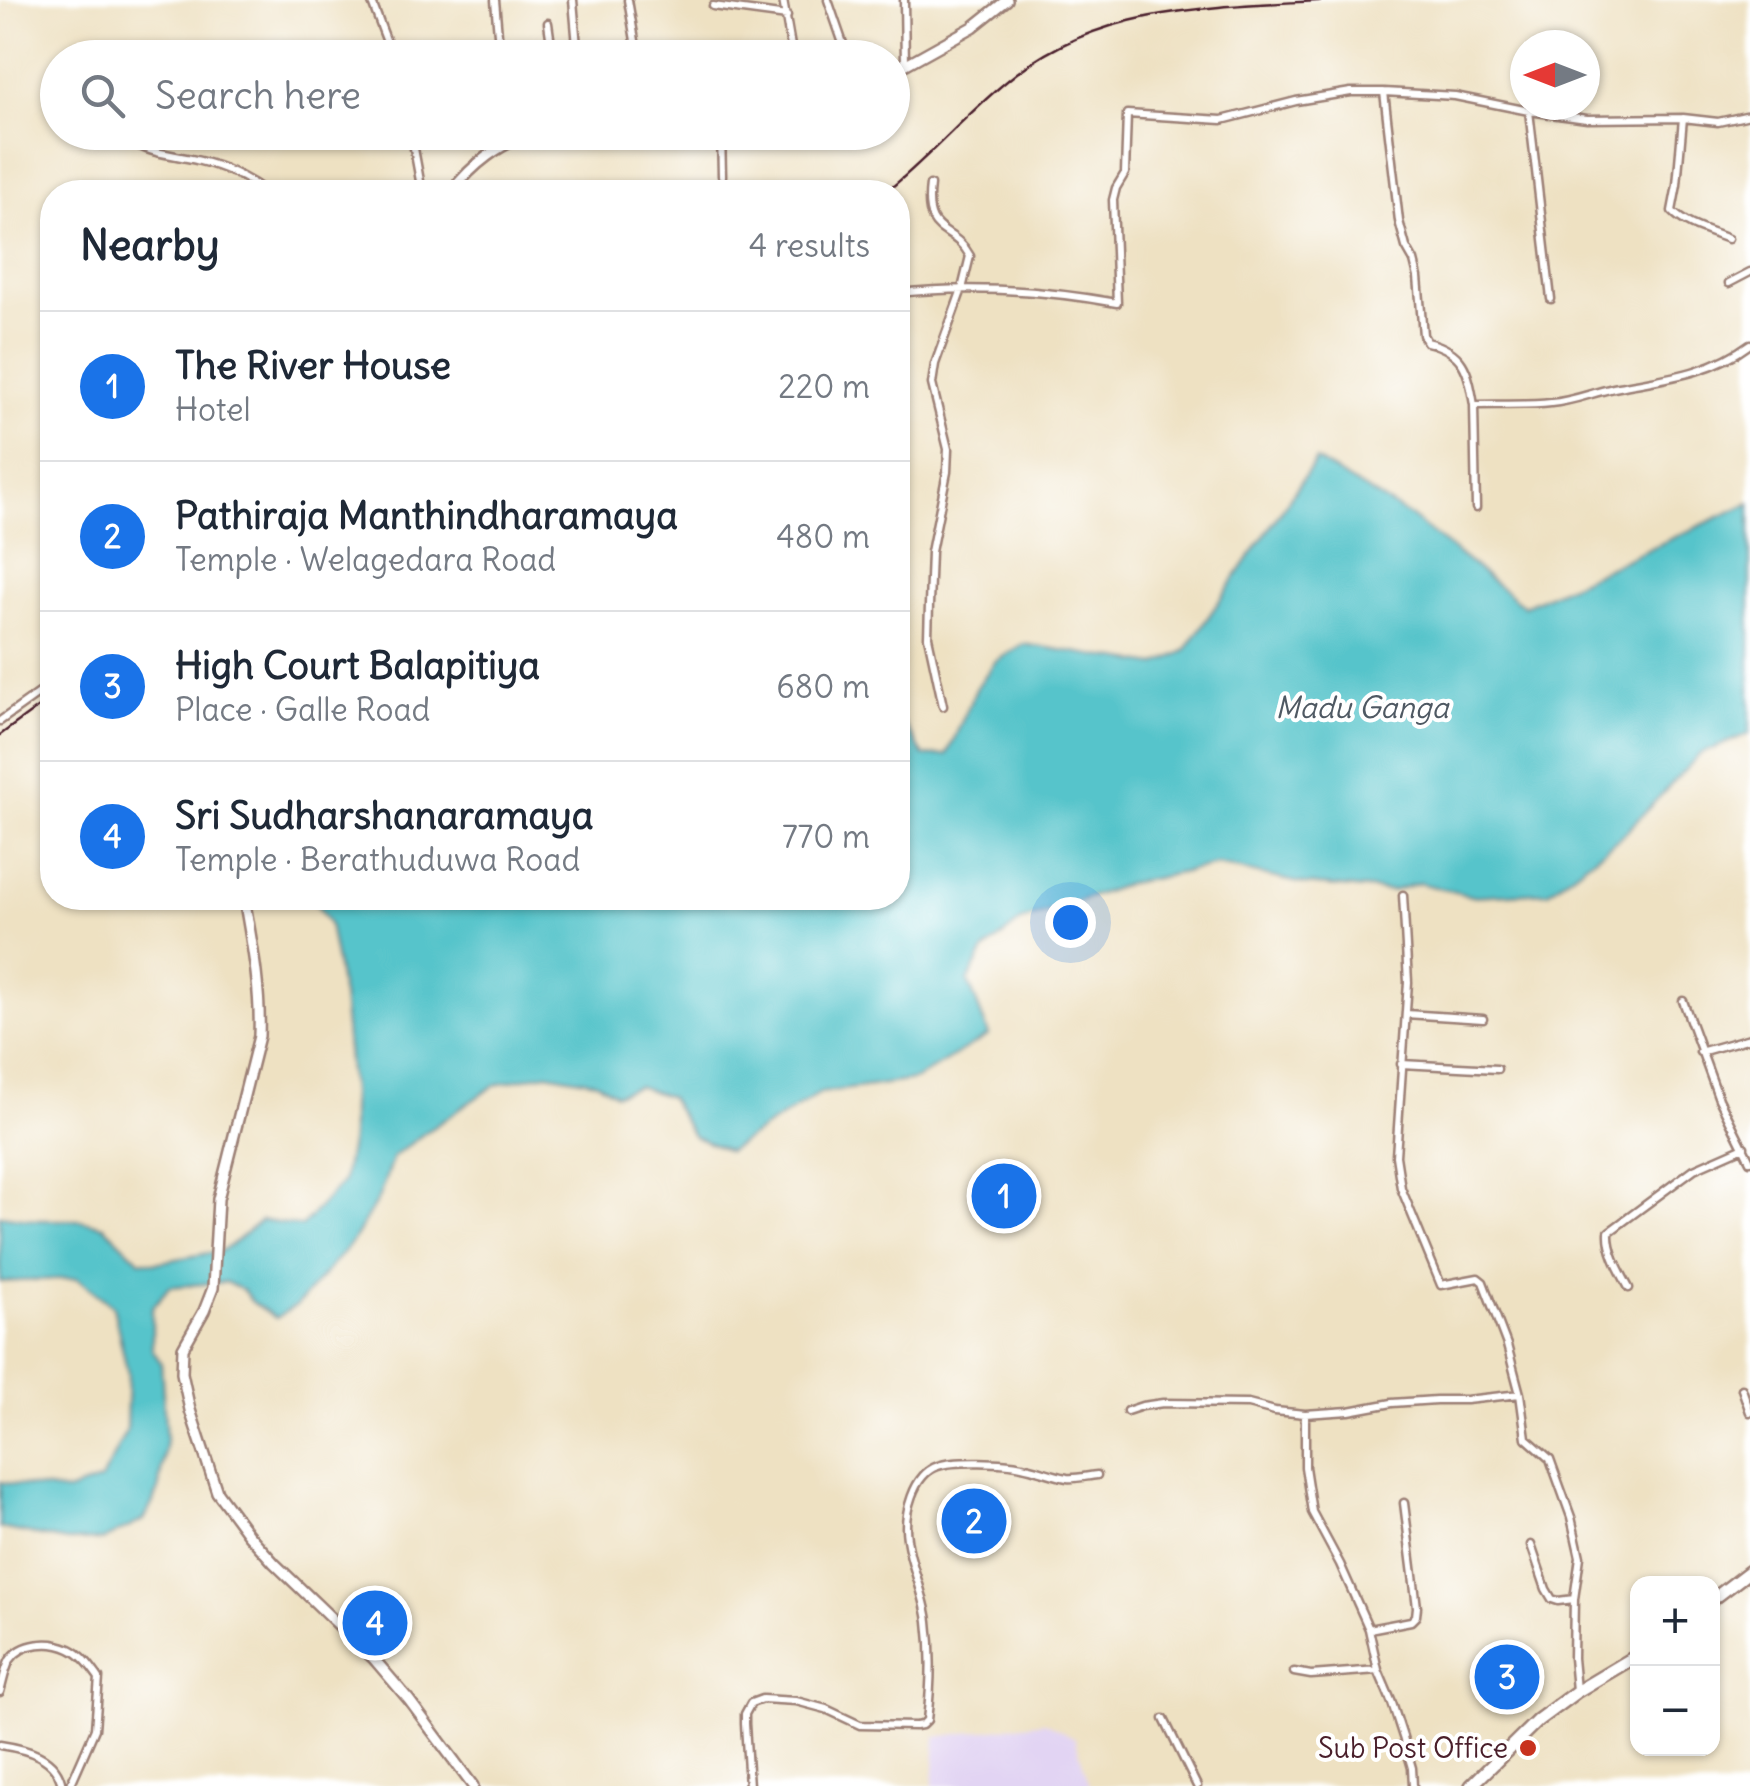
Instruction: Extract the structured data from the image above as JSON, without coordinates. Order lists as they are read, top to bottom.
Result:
{
  "water": ["Madu Ganga"],
  "places": ["Sub Post Office"],
  "north": "left",
  "page": {
    "search": "Search here",
    "heading": ["Nearby", "4 results"],
    "list": [
      {
        "mark": "1",
        "name": "The River House",
        "note": "Hotel",
        "value": "220 m"
      },
      {
        "mark": "2",
        "name": "Pathiraja Manthindharamaya",
        "note": "Temple · Welagedara Road",
        "value": "480 m"
      },
      {
        "mark": "3",
        "name": "High Court Balapitiya",
        "note": "Place · Galle Road",
        "value": "680 m"
      },
      {
        "mark": "4",
        "name": "Sri Sudharshanaramaya",
        "note": "Temple · Berathuduwa Road",
        "value": "770 m"
      }
    ],
    "pins": [
      "1",
      "2",
      "4",
      "3"
    ],
    "map_buttons": ["+", "−"]
  }
}
